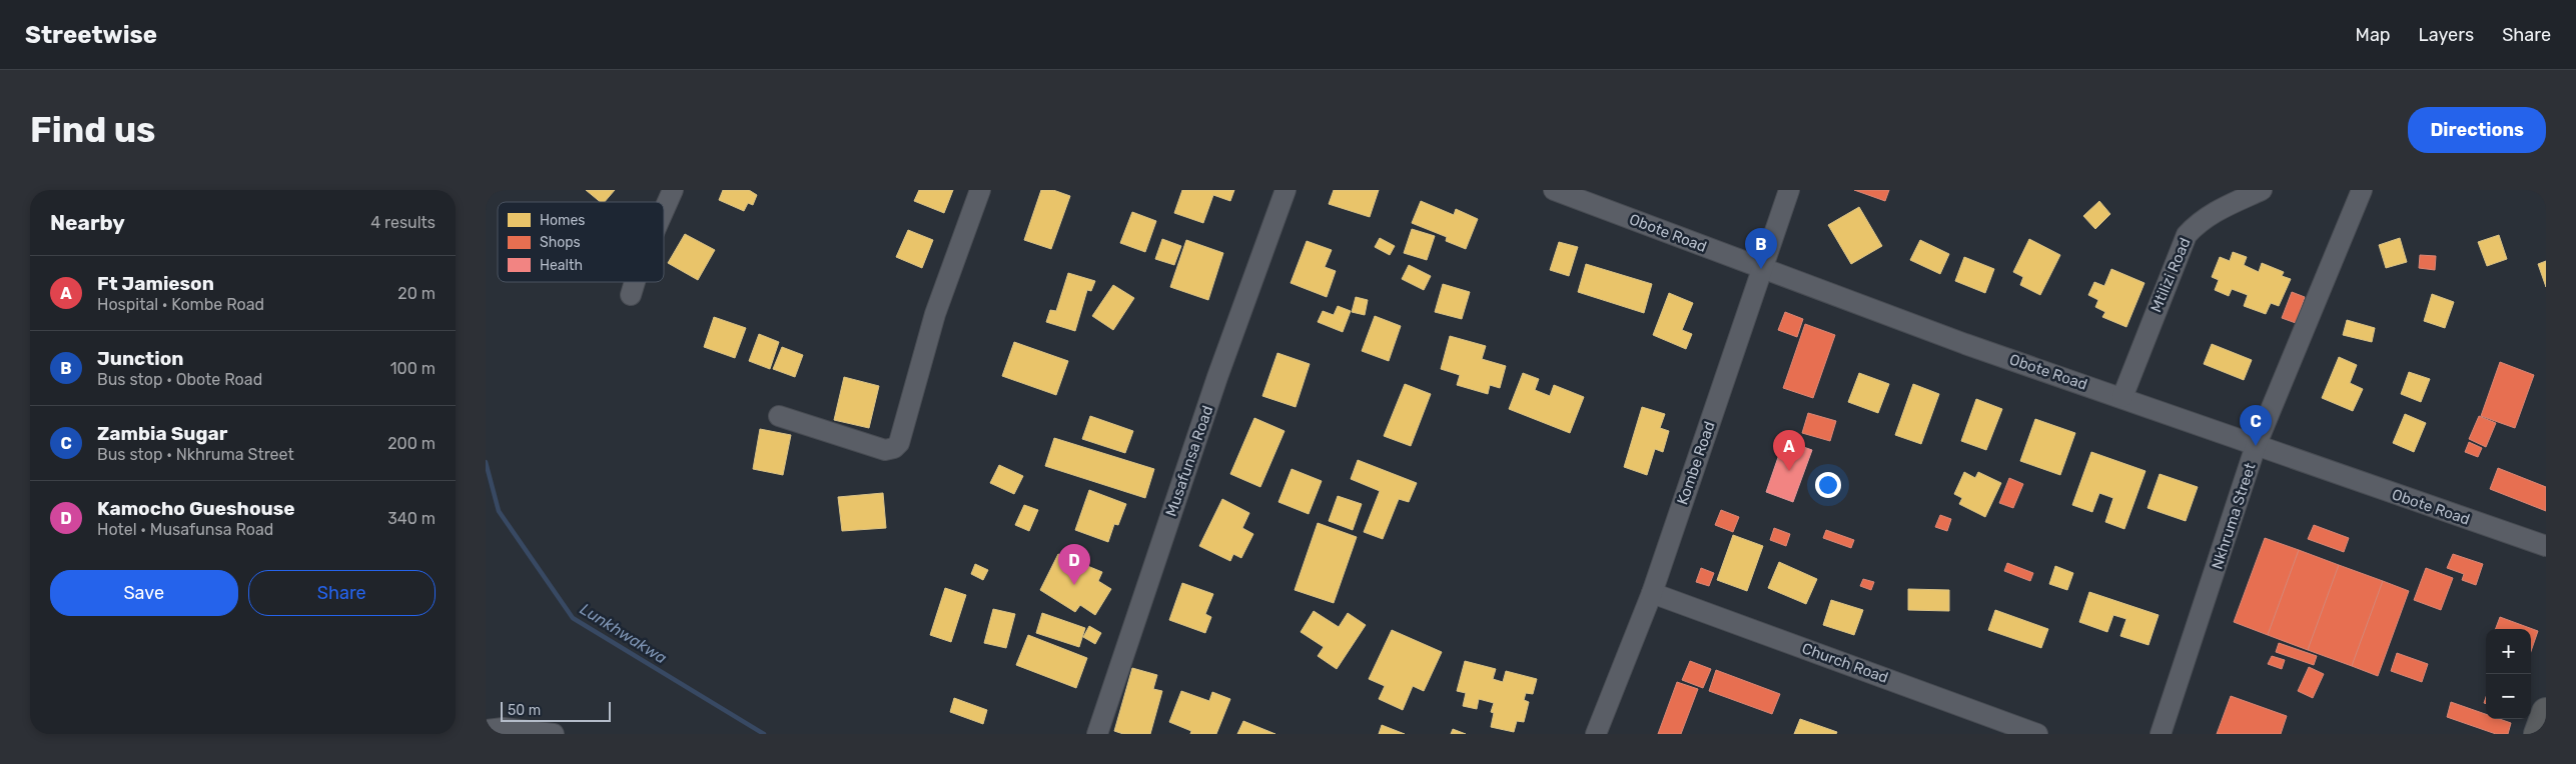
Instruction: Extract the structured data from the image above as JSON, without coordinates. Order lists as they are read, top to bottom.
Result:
{
  "streets": {
    "street": [
      "Obote Road",
      "Mtilizi Road",
      "Musafunsa Road",
      "Kombe Road",
      "Nkhruma Street",
      "Church Road"
    ]
  },
  "crossings": [
    ["Obote Road", "Mtilizi Road"],
    ["Obote Road", "Kombe Road"],
    ["Obote Road", "Nkhruma Street"],
    ["Kombe Road", "Church Road"]
  ],
  "water": ["Lunkhwakwa"],
  "legend": ["Homes", "Shops", "Health"],
  "scale_bar": "50 m",
  "page": {
    "header": "Streetwise",
    "nav": ["Map", "Layers", "Share"],
    "buttons": [
      "Directions",
      ["Save", "Share"]
    ],
    "title": "Find us",
    "heading": ["Nearby", "4 results"],
    "pins": [
      "B",
      "C",
      "A",
      "D"
    ],
    "list": [
      {
        "mark": "A",
        "name": "Ft Jamieson",
        "note": "Hospital · Kombe Road",
        "value": "20 m"
      },
      {
        "mark": "B",
        "name": "Junction",
        "note": "Bus stop · Obote Road",
        "value": "100 m"
      },
      {
        "mark": "C",
        "name": "Zambia Sugar",
        "note": "Bus stop · Nkhruma Street",
        "value": "200 m"
      },
      {
        "mark": "D",
        "name": "Kamocho Gueshouse",
        "note": "Hotel · Musafunsa Road",
        "value": "340 m"
      }
    ],
    "map_buttons": ["+", "−"],
    "scale": "50 m"
  }
}
